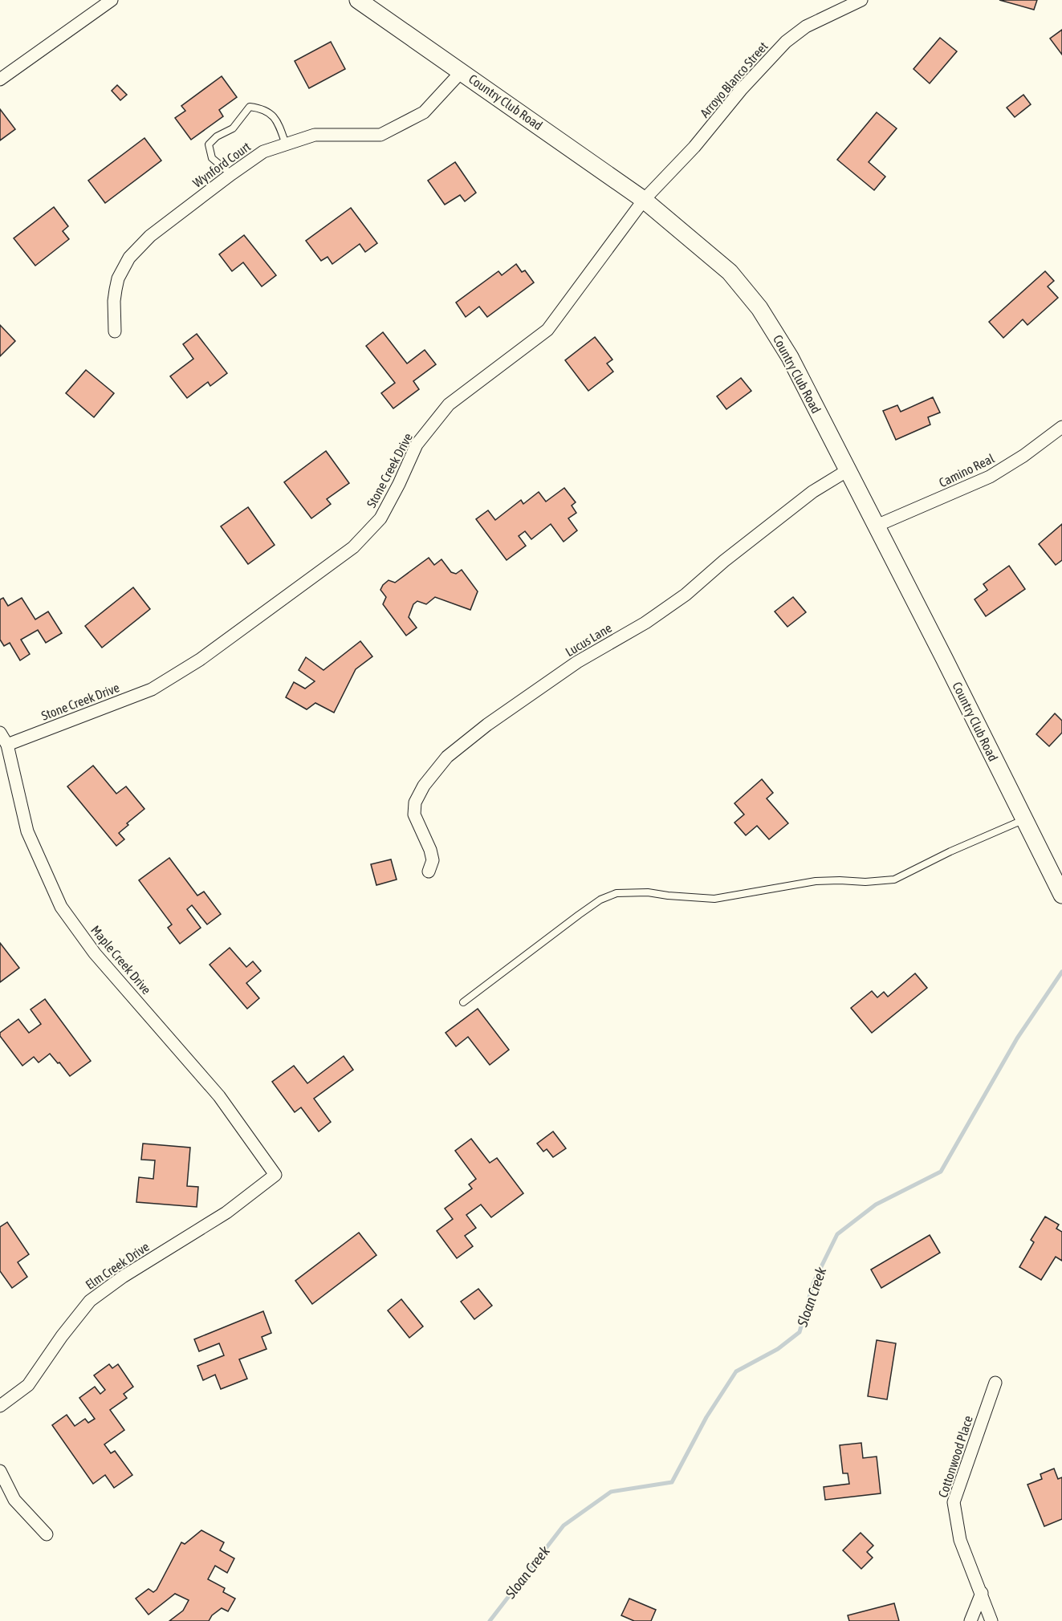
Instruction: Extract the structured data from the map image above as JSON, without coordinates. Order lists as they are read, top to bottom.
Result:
{
  "streets": {
    "main road": ["Country Club Road"],
    "street": [
      "Arroyo Blanco Street",
      "Wynford Court",
      "Stone Creek Drive",
      "Camino Real",
      "Lucus Lane",
      "Maple Creek Drive",
      "Elm Creek Drive",
      "Cottonwood Place"
    ]
  },
  "crossings": [
    ["Arroyo Blanco Street", "Country Club Road"],
    ["Arroyo Blanco Street", "Stone Creek Drive"],
    ["Country Club Road", "Wynford Court"],
    ["Country Club Road", "Stone Creek Drive"],
    ["Country Club Road", "Camino Real"],
    ["Country Club Road", "Lucus Lane"],
    ["Stone Creek Drive", "Maple Creek Drive"],
    ["Maple Creek Drive", "Elm Creek Drive"]
  ],
  "water": ["Sloan Creek"]
}
